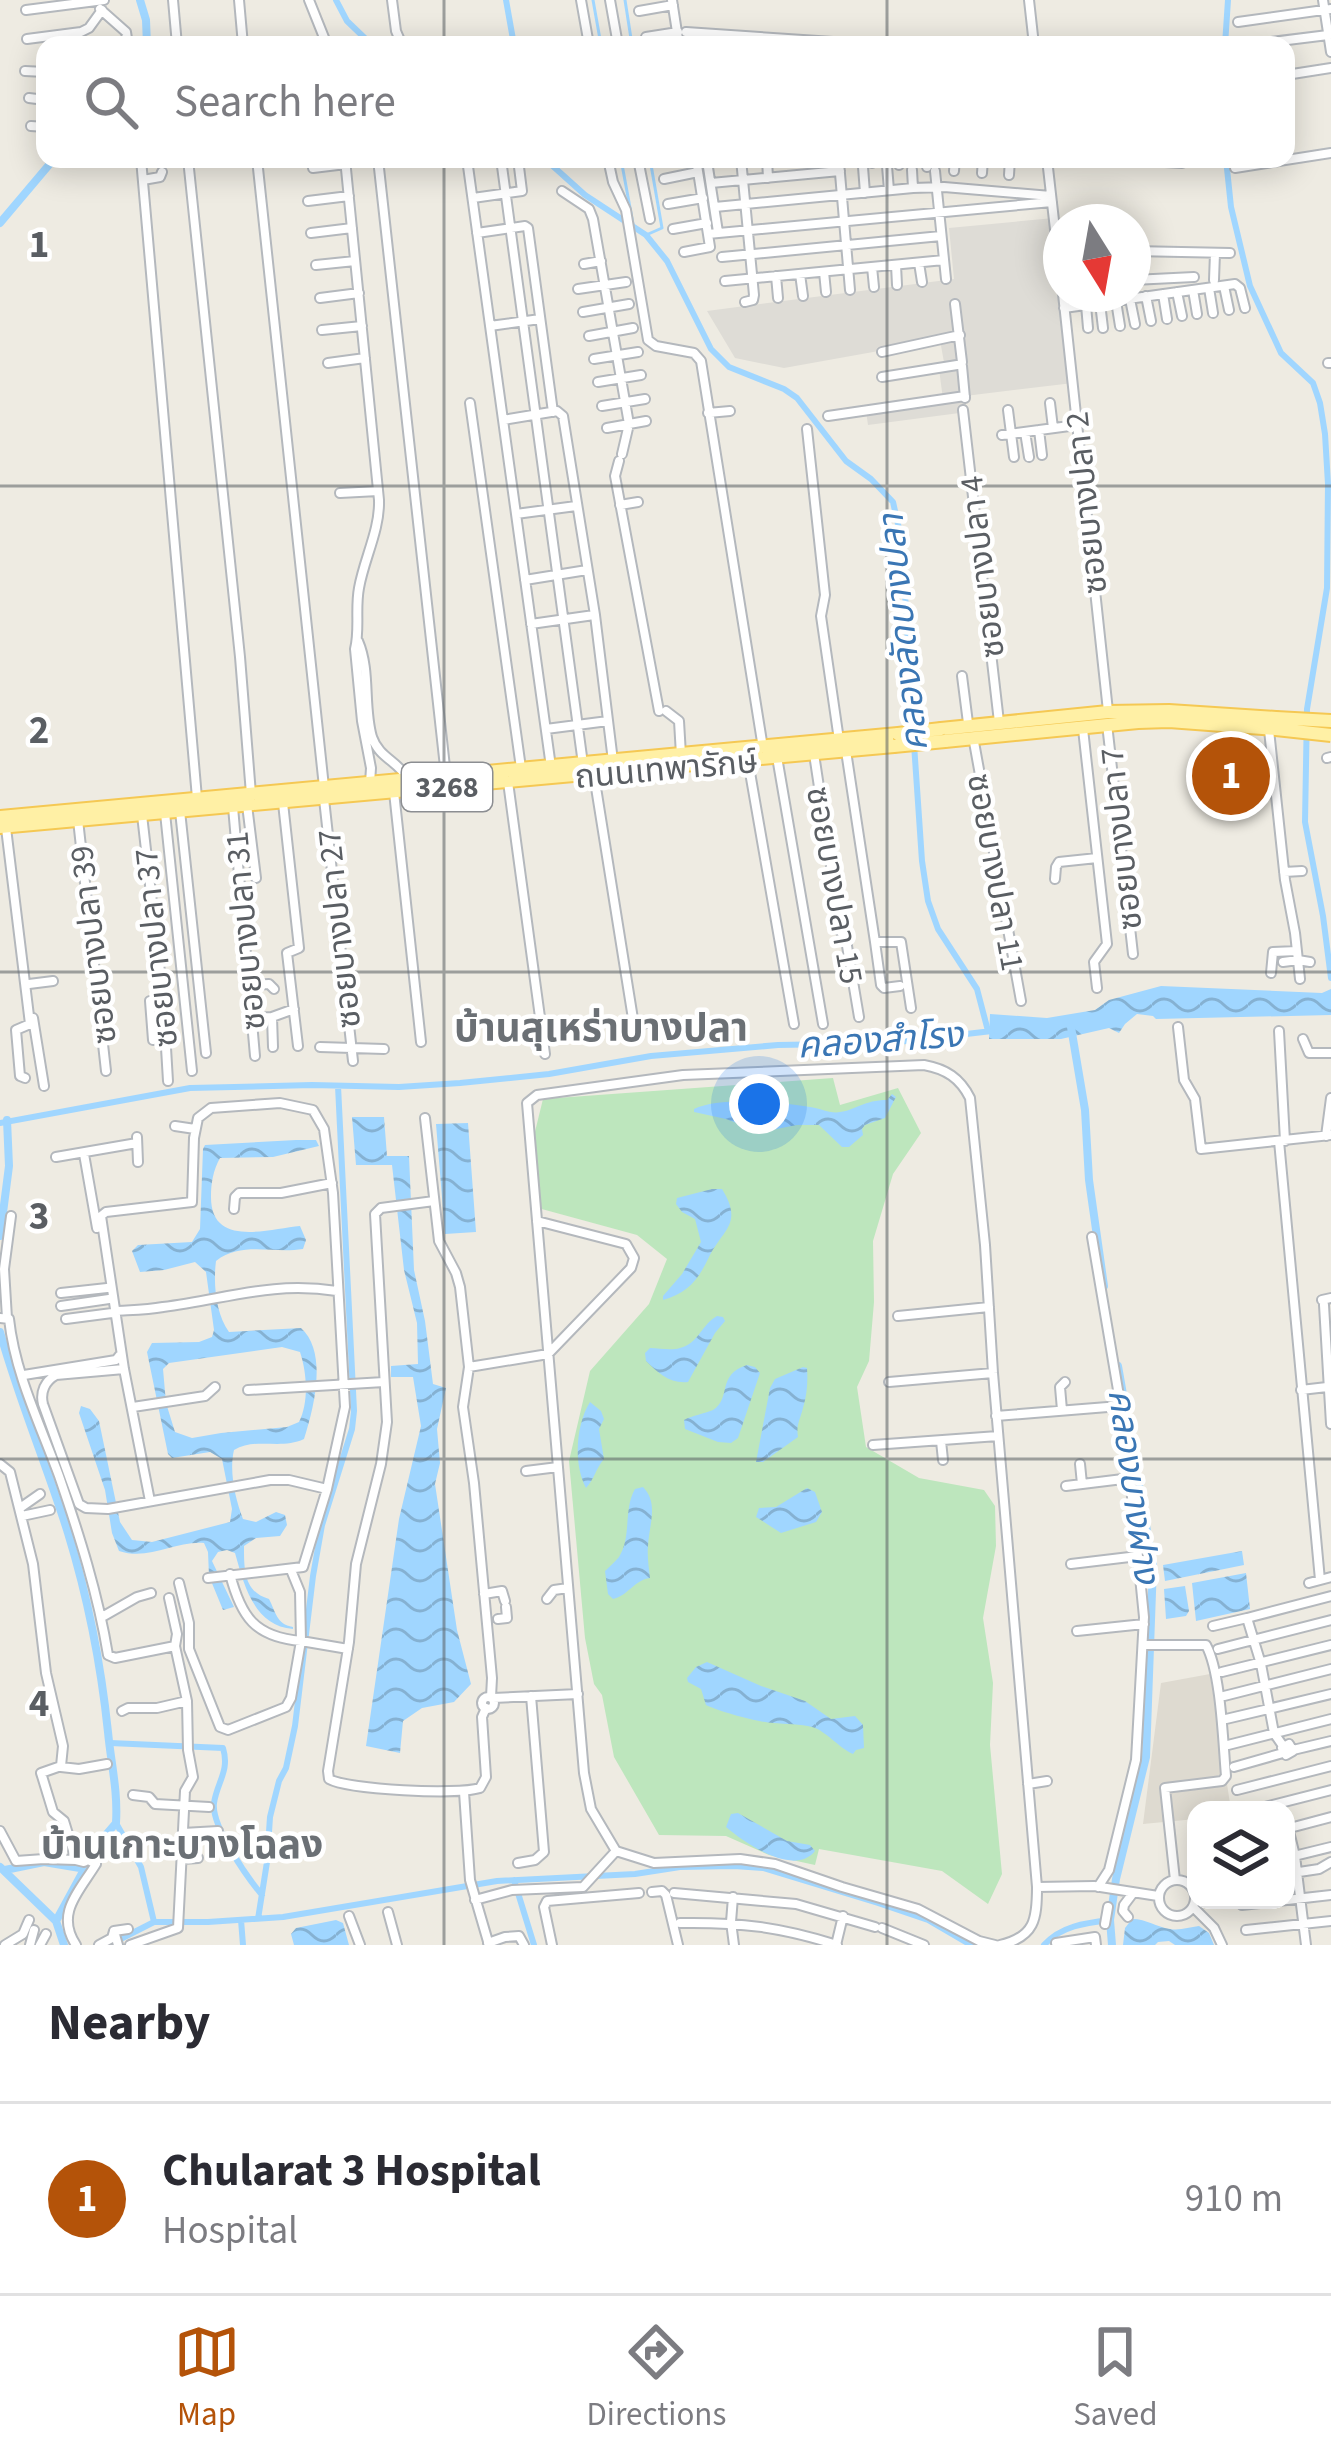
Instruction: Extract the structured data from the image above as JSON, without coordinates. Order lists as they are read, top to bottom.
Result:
{
  "streets": {
    "main road": ["ถนนเทพารักษ์", "3268"],
    "street": [
      "ซอยบางปลา 2",
      "ซอยบางปลา 4",
      "ซอยบางปลา 7",
      "ซอยบางปลา 11",
      "ซอยบางปลา 15",
      "ซอยบางปลา 27",
      "ซอยบางปลา 31",
      "ซอยบางปลา 39",
      "ซอยบางปลา 37"
    ]
  },
  "crossings": [
    ["ซอยบางปลา 2", "ถนนเทพารักษ์"],
    ["ซอยบางปลา 2", "ซอยบางปลา 7"],
    ["ซอยบางปลา 4", "ถนนเทพารักษ์"],
    ["ถนนเทพารักษ์", "ซอยบางปลา 7"],
    ["ถนนเทพารักษ์", "ซอยบางปลา 15"],
    ["ถนนเทพารักษ์", "ซอยบางปลา 27"],
    ["ถนนเทพารักษ์", "ซอยบางปลา 31"],
    ["ถนนเทพารักษ์", "ซอยบางปลา 39"],
    ["ถนนเทพารักษ์", "ซอยบางปลา 37"]
  ],
  "districts": ["บ้านสุเหร่าบางปลา", "บ้านเกาะบางโฉลง"],
  "water": ["คลองลัดบางปลา", "คลองสำโรง", "คลองบางฝาง"],
  "north": "bottom",
  "page": {
    "search": "Search here",
    "pins": "1",
    "heading": "Nearby",
    "list": [
      {
        "mark": "1",
        "name": "Chularat 3 Hospital",
        "note": "Hospital",
        "value": "910 m"
      }
    ],
    "nav": ["Map", "Directions", "Saved"]
  },
  "grid": {
    "rows": [
      "1",
      "2",
      "3",
      "4"
    ]
  }
}
